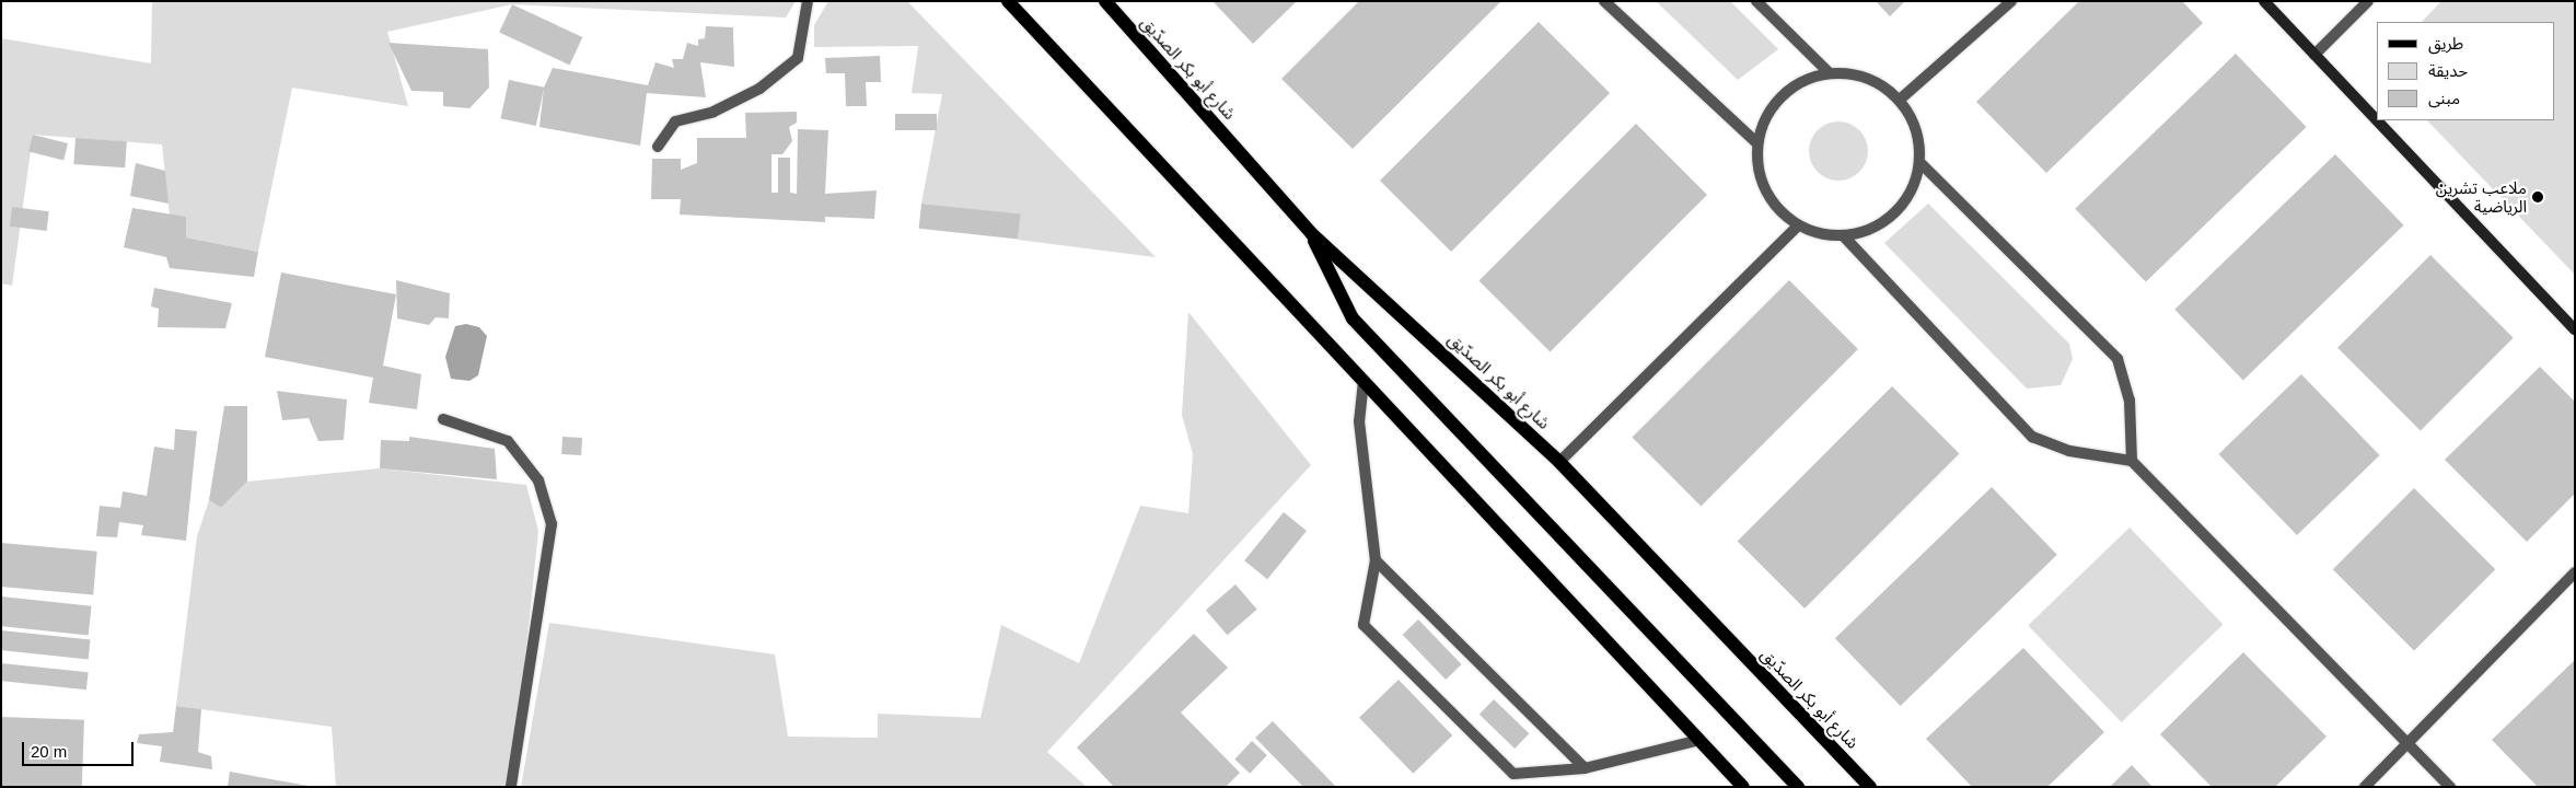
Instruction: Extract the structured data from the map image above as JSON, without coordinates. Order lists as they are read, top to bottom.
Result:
{
  "streets": {
    "main road": ["شارع أبو بكر الصدّيق"]
  },
  "places": ["ملاعب تشرين الرياضية"],
  "legend": ["طريق", "حديقة", "مبنى"],
  "scale_bar": "20 m"
}
